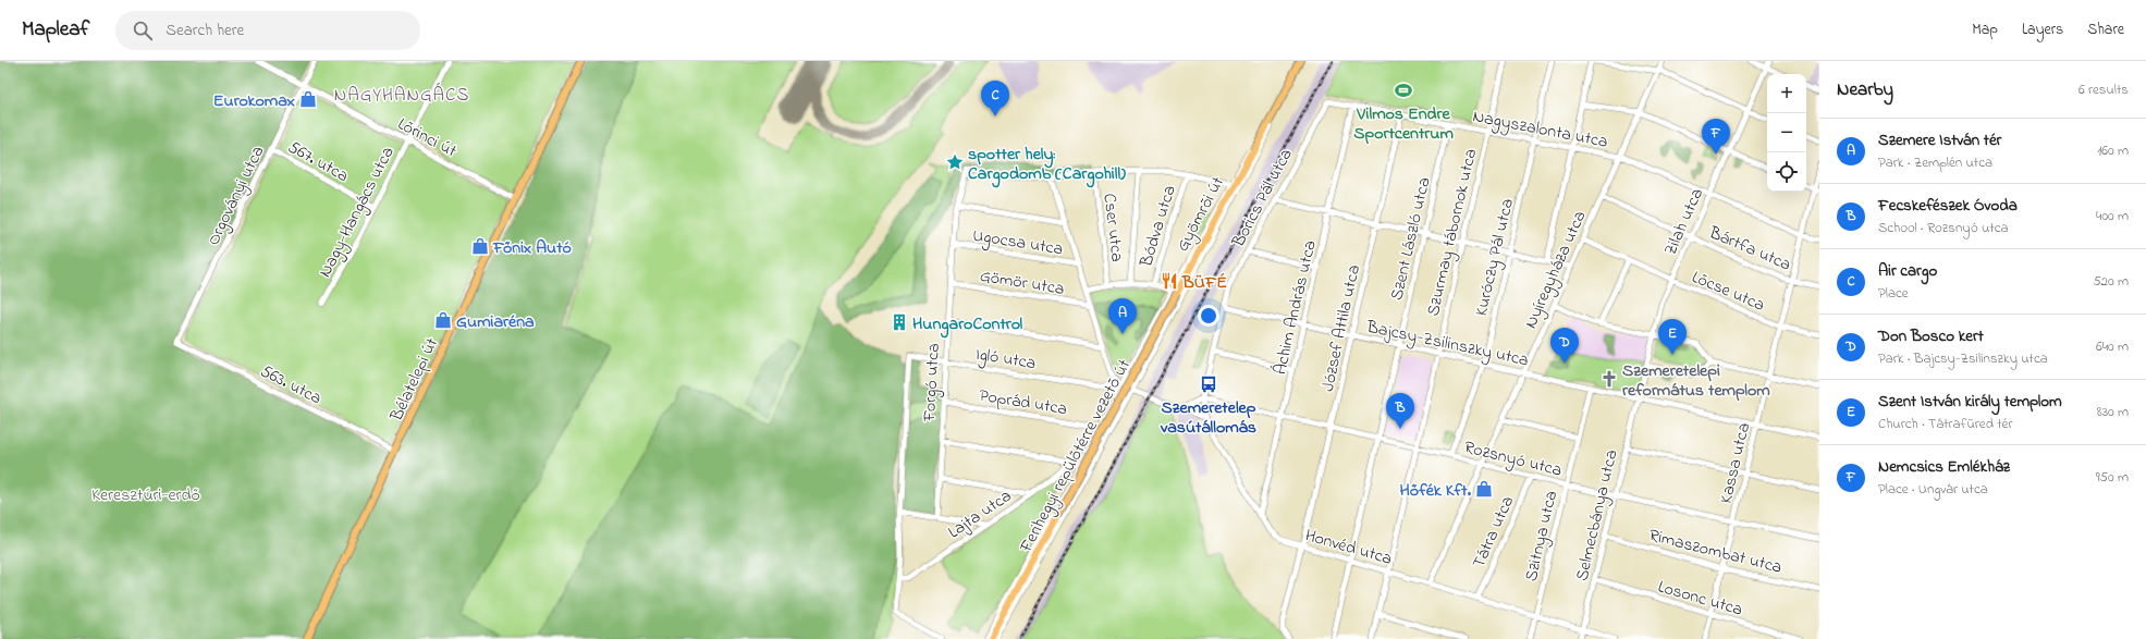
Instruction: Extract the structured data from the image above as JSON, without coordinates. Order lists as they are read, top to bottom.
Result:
{
  "streets": {
    "main road": ["Bélatelepi út", "Ferihegyi repülőtérre vezető út"],
    "street": [
      "Nagyszalonta utca",
      "Lőrinci út",
      "567. utca",
      "Orgoványi utca",
      "Borics Pál utca",
      "Nagy-Hangács utca",
      "Gyömrői út",
      "Zilah utca",
      "Bódva utca",
      "Cser utca",
      "Szurmay tábornok utca",
      "Szent László utca",
      "Ugocsa utca",
      "Bártfa utca",
      "Kuróczy Pál utca",
      "Nyíregyháza utca",
      "Gömör utca",
      "Lőcse utca",
      "Áchim András utca",
      "József Attila utca",
      "Bajcsy-Zsilinszky utca",
      "Igló utca",
      "Forgó utca",
      "563. utca",
      "Poprád utca",
      "Rozsnyó utca",
      "Kassa utca",
      "Lajta utca",
      "Selmecbánya utca",
      "Tátra utca",
      "Szitnya utca",
      "Honvéd utca",
      "Rimaszombat utca",
      "Losonc utca"
    ]
  },
  "crossings": [
    ["Nagyszalonta utca", "Borics Pál utca"],
    ["Nagyszalonta utca", "Zilah utca"],
    ["Nagyszalonta utca", "Szurmay tábornok utca"],
    ["Nagyszalonta utca", "Szent László utca"],
    ["Nagyszalonta utca", "Kuróczy Pál utca"],
    ["Nagyszalonta utca", "Nyíregyháza utca"],
    ["Nagyszalonta utca", "Áchim András utca"],
    ["Nagyszalonta utca", "József Attila utca"],
    ["Nagyszalonta utca", "Kassa utca"],
    ["Lőrinci út", "Orgoványi utca"],
    ["Lőrinci út", "Nagy-Hangács utca"],
    ["Lőrinci út", "Bélatelepi út"],
    ["567. utca", "Orgoványi utca"],
    ["567. utca", "Nagy-Hangács utca"],
    ["Orgoványi utca", "563. utca"],
    ["Borics Pál utca", "Bajcsy-Zsilinszky utca"],
    ["Borics Pál utca", "Rozsnyó utca"],
    ["Borics Pál utca", "Honvéd utca"],
    ["Gyömrői út", "Igló utca"],
    ["Gyömrői út", "Poprád utca"],
    ["Gyömrői út", "Ferihegyi repülőtérre vezető út"],
    ["Zilah utca", "Bártfa utca"],
    ["Zilah utca", "Lőcse utca"],
    ["Zilah utca", "Bajcsy-Zsilinszky utca"],
    ["Zilah utca", "Selmecbánya utca"],
    ["Szurmay tábornok utca", "Bajcsy-Zsilinszky utca"],
    ["Szurmay tábornok utca", "Rozsnyó utca"],
    ["Szurmay tábornok utca", "Honvéd utca"],
    ["Szent László utca", "Bajcsy-Zsilinszky utca"],
    ["Szent László utca", "Rozsnyó utca"],
    ["Szent László utca", "Honvéd utca"],
    ["Ugocsa utca", "Forgó utca"],
    ["Bártfa utca", "Nyíregyháza utca"],
    ["Bártfa utca", "Kassa utca"],
    ["Kuróczy Pál utca", "Bajcsy-Zsilinszky utca"],
    ["Kuróczy Pál utca", "Rozsnyó utca"],
    ["Nyíregyháza utca", "Lőcse utca"],
    ["Nyíregyháza utca", "Bajcsy-Zsilinszky utca"],
    ["Nyíregyháza utca", "Rozsnyó utca"],
    ["Nyíregyháza utca", "Honvéd utca"],
    ["Gömör utca", "Forgó utca"],
    ["Lőcse utca", "Kassa utca"],
    ["Áchim András utca", "Bajcsy-Zsilinszky utca"],
    ["Áchim András utca", "Rozsnyó utca"],
    ["Áchim András utca", "Honvéd utca"],
    ["József Attila utca", "Bajcsy-Zsilinszky utca"],
    ["József Attila utca", "Rozsnyó utca"],
    ["József Attila utca", "Honvéd utca"],
    ["Bajcsy-Zsilinszky utca", "Kassa utca"],
    ["Bajcsy-Zsilinszky utca", "Selmecbánya utca"],
    ["Bajcsy-Zsilinszky utca", "Szitnya utca"],
    ["Igló utca", "Forgó utca"],
    ["Bélatelepi út", "563. utca"],
    ["Forgó utca", "Poprád utca"],
    ["Rozsnyó utca", "Kassa utca"],
    ["Rozsnyó utca", "Selmecbánya utca"],
    ["Rozsnyó utca", "Tátra utca"],
    ["Rozsnyó utca", "Szitnya utca"],
    ["Kassa utca", "Rimaszombat utca"],
    ["Kassa utca", "Losonc utca"],
    ["Selmecbánya utca", "Honvéd utca"],
    ["Selmecbánya utca", "Rimaszombat utca"],
    ["Selmecbánya utca", "Losonc utca"],
    ["Tátra utca", "Honvéd utca"],
    ["Szitnya utca", "Honvéd utca"]
  ],
  "districts": ["NAGYHANGÁCS"],
  "parks": ["Keresztúri-erdő"],
  "places": {
    "sports": ["Vilmos Endre Sportcentrum"],
    "shop": [
      "Eurokomax",
      "Főnix Autó",
      "Gumiaréna",
      "Hőfék Kft."
    ],
    "place": ["spotter hely: Cargodomb (Cargohill)"],
    "restaurant": ["BÜFÉ"],
    "building": ["HungaroControl"],
    "church": ["Szemeretelepi református templom"],
    "bus stop": ["Szemeretelep vasútállomás"]
  },
  "page": {
    "header": "Mapleaf",
    "search": "Search here",
    "nav": ["Map", "Layers", "Share"],
    "heading": ["Nearby", "6 results"],
    "map_buttons": ["+", "−"],
    "pins": [
      "C",
      "F",
      "A",
      "E",
      "D",
      "B"
    ],
    "list": [
      {
        "mark": "A",
        "name": "Szemere István tér",
        "note": "Park · Zemplén utca",
        "value": "160 m"
      },
      {
        "mark": "B",
        "name": "Fecskefészek Óvoda",
        "note": "School · Rozsnyó utca",
        "value": "400 m"
      },
      {
        "mark": "C",
        "name": "Air cargo",
        "note": "Place",
        "value": "520 m"
      },
      {
        "mark": "D",
        "name": "Don Bosco kert",
        "note": "Park · Bajcsy-Zsilinszky utca",
        "value": "640 m"
      },
      {
        "mark": "E",
        "name": "Szent István király templom",
        "note": "Church · Tátrafüred tér",
        "value": "830 m"
      },
      {
        "mark": "F",
        "name": "Nemcsics Emlékház",
        "note": "Place · Ungvár utca",
        "value": "950 m"
      }
    ]
  }
}
